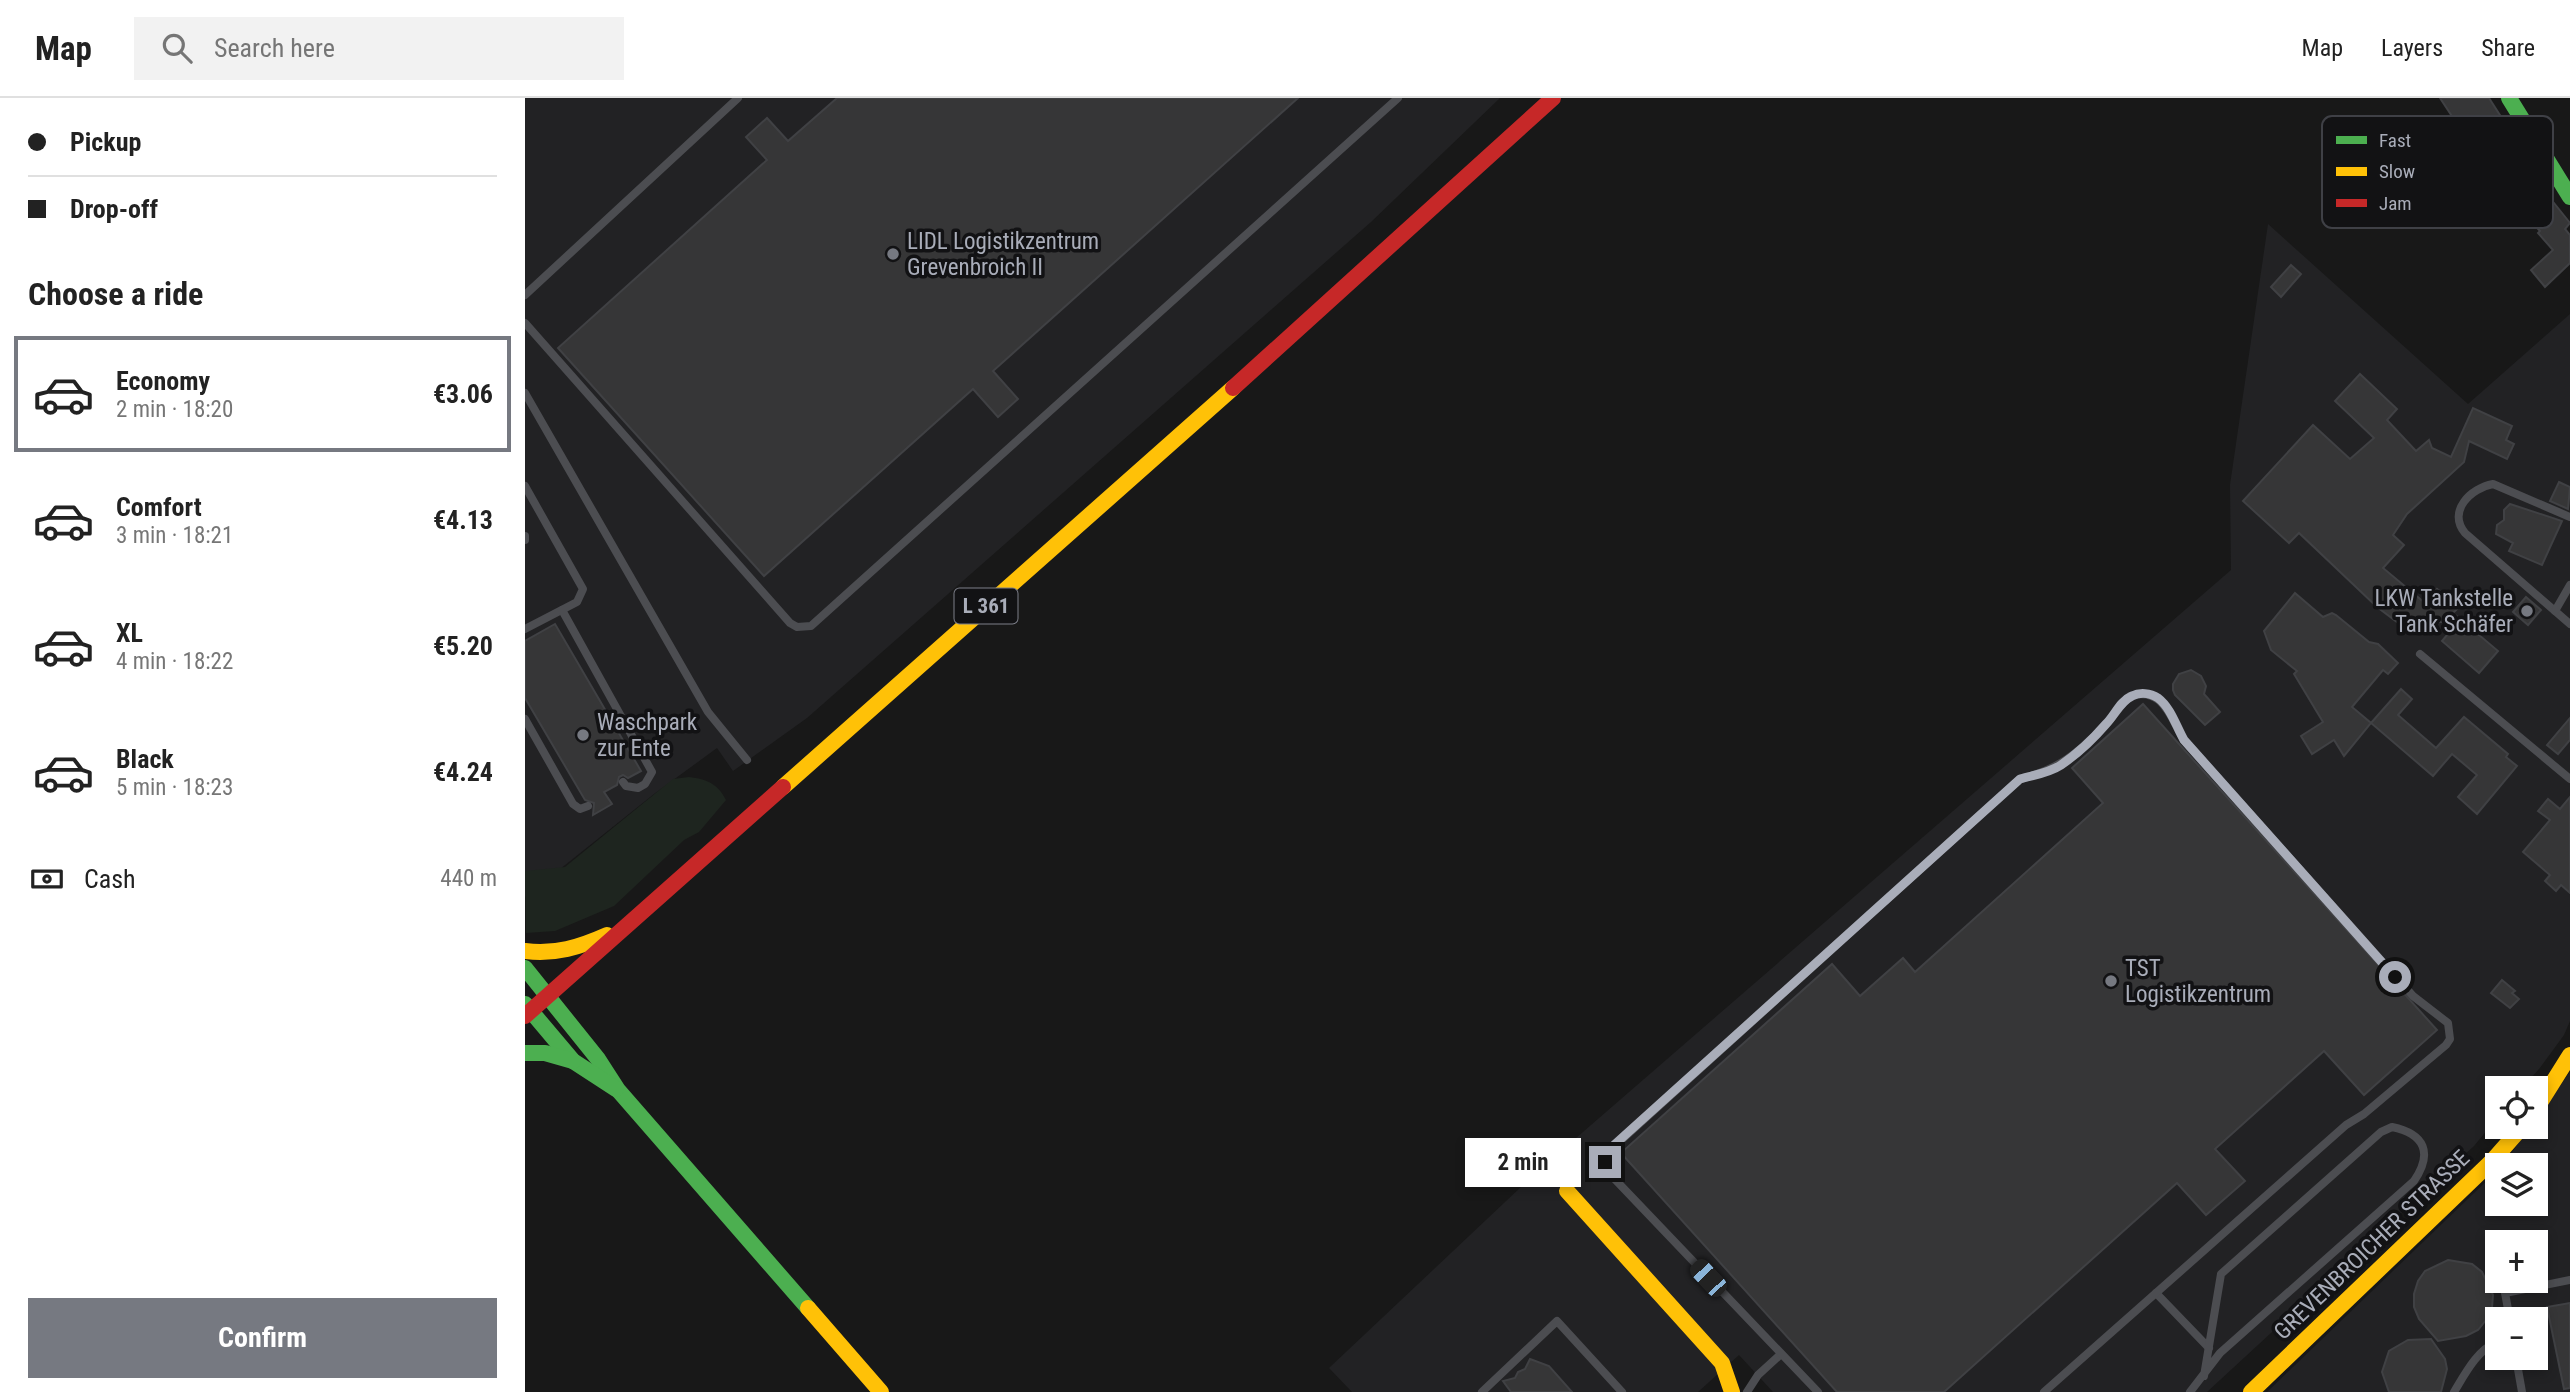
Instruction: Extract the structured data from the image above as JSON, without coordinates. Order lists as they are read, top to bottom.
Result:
{
  "streets": {
    "main road": ["L 361", "GREVENBROICHER STRASSE"]
  },
  "places": [
    "LIDL Logistikzentrum Grevenbroich II",
    "LKW Tankstelle Tank Schäfer",
    "Waschpark zur Ente",
    "TST Logistikzentrum"
  ],
  "legend": ["Fast", "Slow", "Jam"],
  "page": {
    "header": "Map",
    "search": "Search here",
    "nav": ["Map", "Layers", "Share"],
    "banner": ["Pickup", "Drop-off"],
    "heading": "Choose a ride",
    "list": [
      {
        "name": "Economy",
        "note": "2 min · 18:20",
        "value": "€3.06"
      },
      {
        "name": "Comfort",
        "note": "3 min · 18:21",
        "value": "€4.13"
      },
      {
        "name": "XL",
        "note": "4 min · 18:22",
        "value": "€5.20"
      },
      {
        "name": "Black",
        "note": "5 min · 18:23",
        "value": "€4.24"
      }
    ],
    "pay": ["Cash", "440 m"],
    "map_buttons": ["+", "−"],
    "bubble": "2 min",
    "buttons": "Confirm"
  }
}
